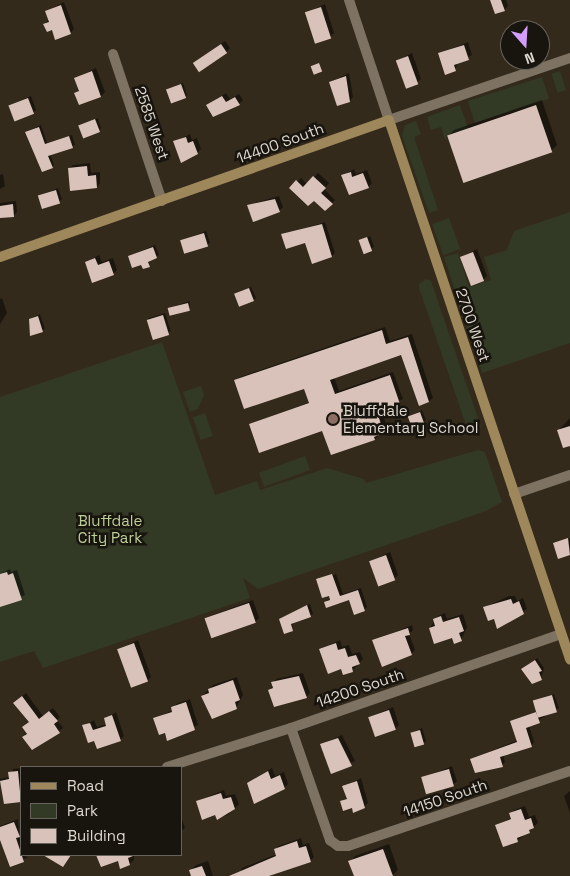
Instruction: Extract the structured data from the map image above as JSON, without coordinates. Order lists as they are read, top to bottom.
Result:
{
  "streets": {
    "main road": ["14400 South", "2700 West"],
    "street": ["2585 West", "14200 South", "14150 South"]
  },
  "crossings": [
    ["2585 West", "14400 South"],
    ["14400 South", "2700 West"],
    ["2700 West", "14200 South"],
    ["14200 South", "14150 South"]
  ],
  "parks": ["Bluffdale City Park"],
  "places": ["Bluffdale Elementary School"],
  "legend": ["Road", "Park", "Building"],
  "north": "bottom"
}
